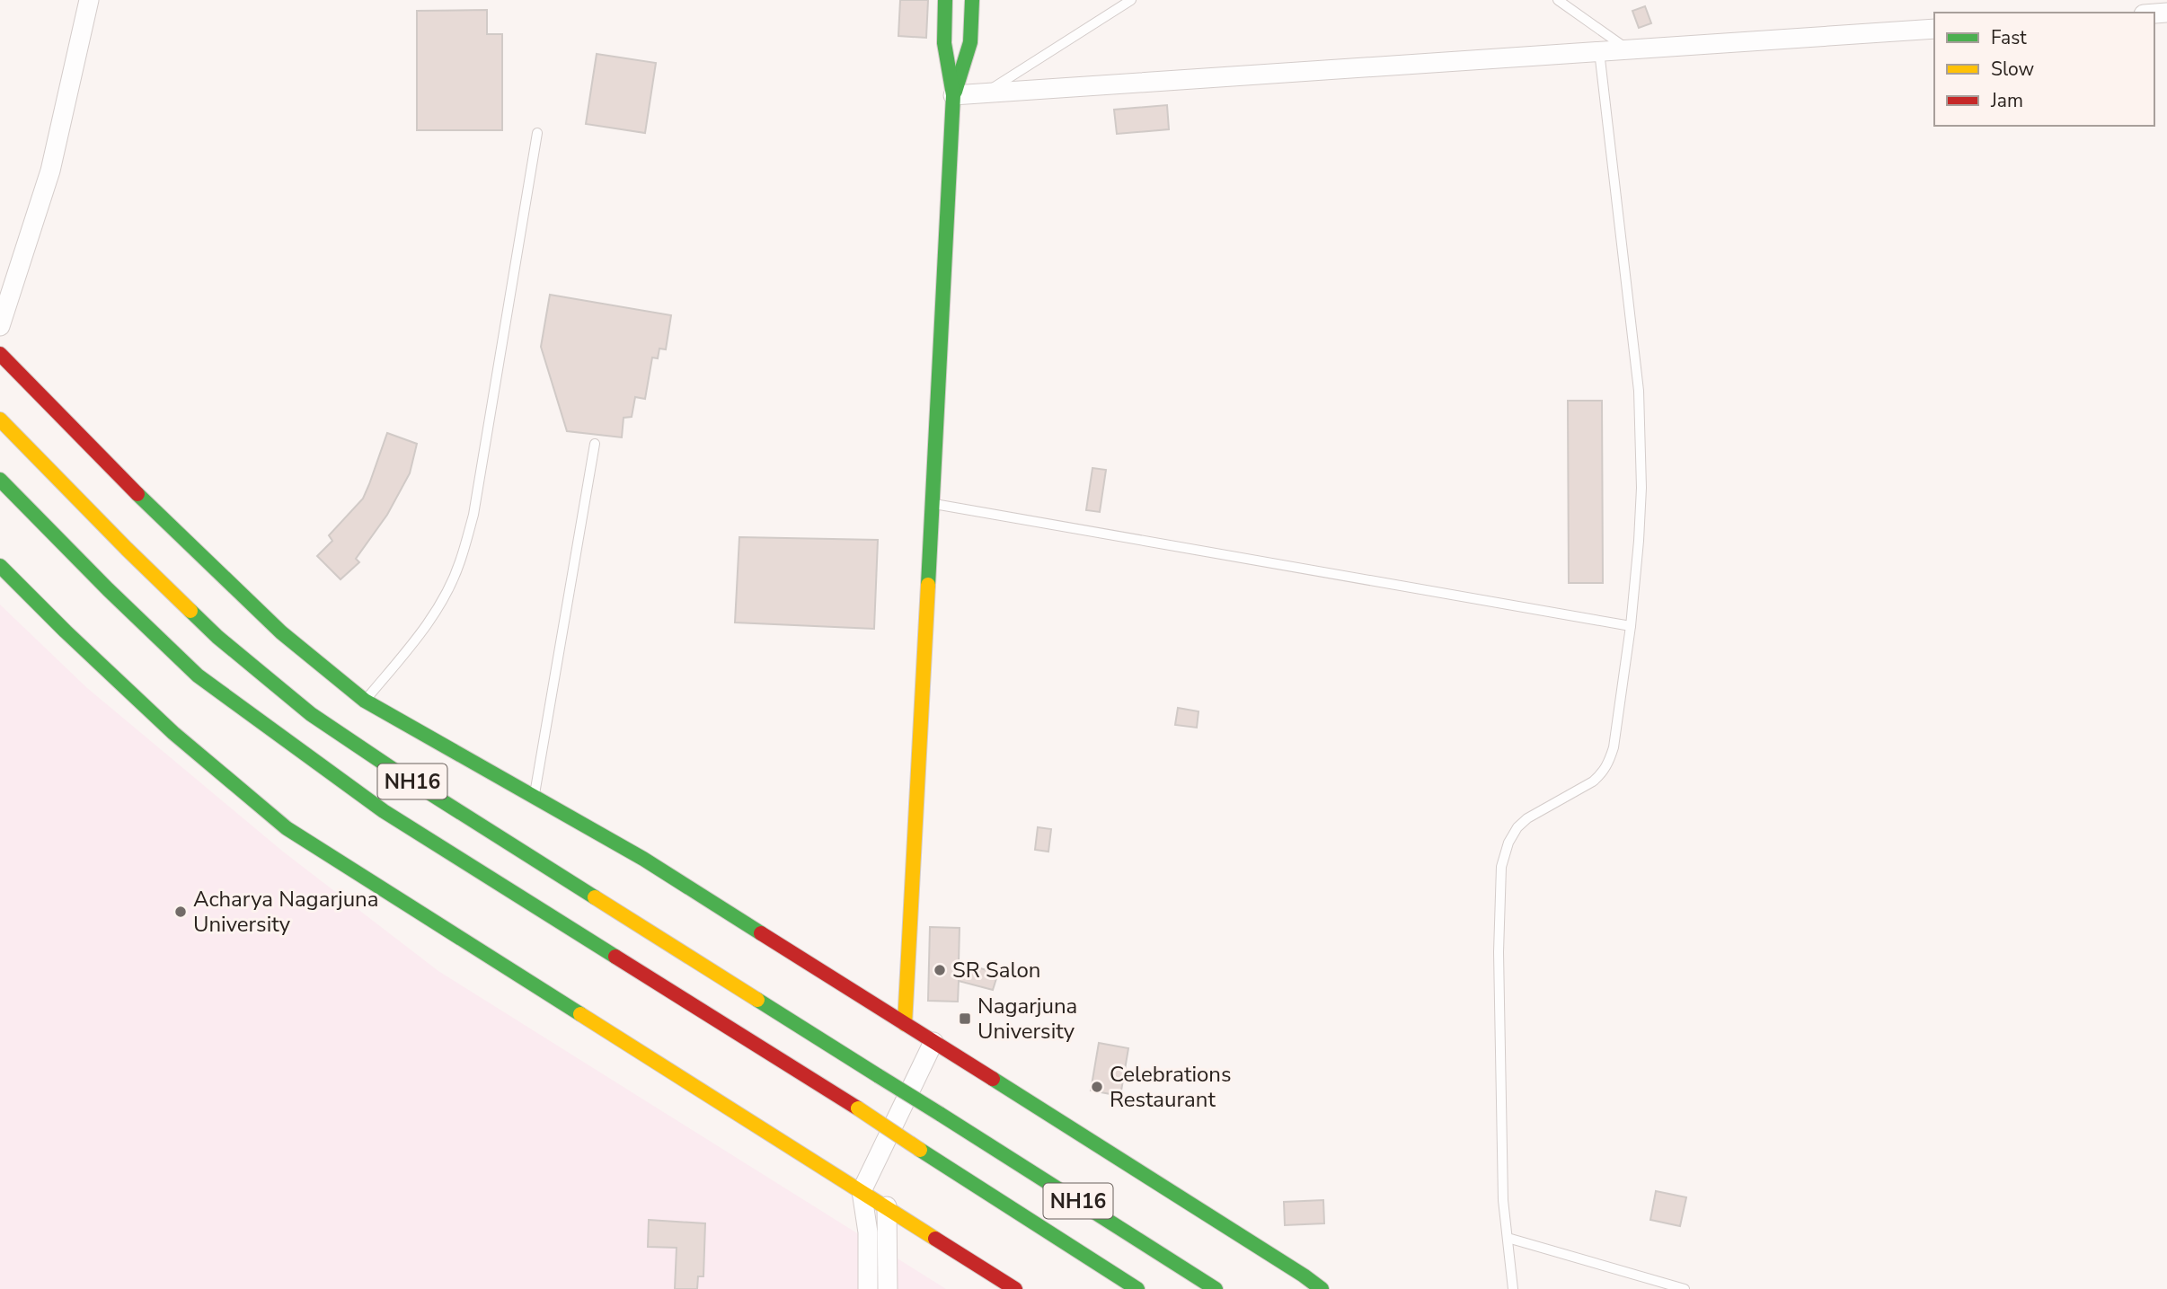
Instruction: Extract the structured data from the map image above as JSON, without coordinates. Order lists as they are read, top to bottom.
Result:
{
  "streets": {
    "main road": ["NH16"]
  },
  "places": {
    "other": ["Acharya Nagarjuna University", "SR Salon", "Celebrations Restaurant"],
    "transit": ["Nagarjuna University"]
  },
  "legend": ["Fast", "Slow", "Jam"]
}
